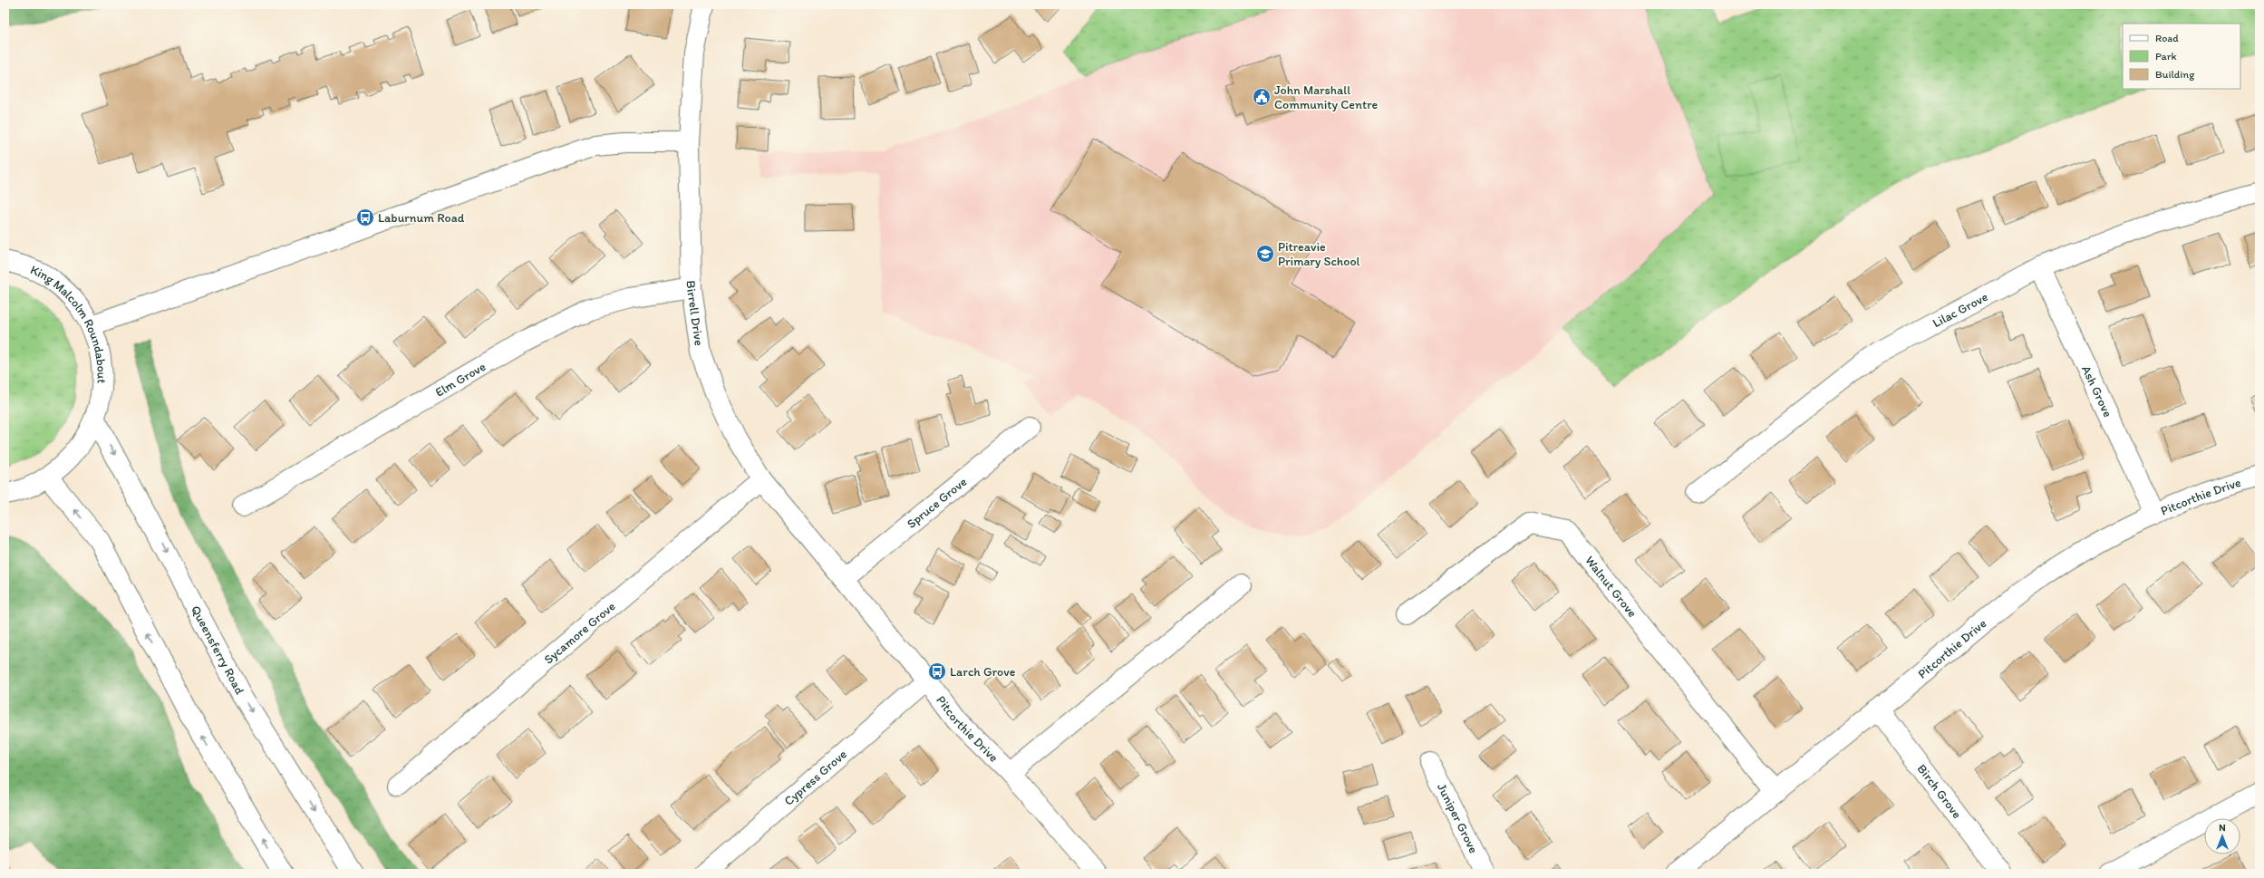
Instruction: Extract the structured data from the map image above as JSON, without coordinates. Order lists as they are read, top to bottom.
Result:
{
  "streets": {
    "street": [
      "Lilac Grove",
      "Birrell Drive",
      "King Malcolm Roundabout",
      "Elm Grove",
      "Ash Grove",
      "Pitcorthie Drive",
      "Spruce Grove",
      "Walnut Grove",
      "Sycamore Grove",
      "Queensferry Road",
      "Cypress Grove",
      "Birch Grove",
      "Juniper Grove"
    ]
  },
  "crossings": [
    ["Lilac Grove", "Ash Grove"],
    ["Birrell Drive", "Elm Grove"],
    ["Birrell Drive", "Pitcorthie Drive"],
    ["Birrell Drive", "Spruce Grove"],
    ["Birrell Drive", "Sycamore Grove"],
    ["King Malcolm Roundabout", "Queensferry Road"],
    ["Ash Grove", "Pitcorthie Drive"],
    ["Pitcorthie Drive", "Spruce Grove"],
    ["Pitcorthie Drive", "Walnut Grove"],
    ["Pitcorthie Drive", "Cypress Grove"],
    ["Pitcorthie Drive", "Birch Grove"]
  ],
  "places": {
    "public building": ["John Marshall Community Centre"],
    "bus stop": ["Laburnum Road", "Larch Grove"],
    "school or university": ["Pitreavie Primary School"]
  },
  "legend": ["Road", "Park", "Building"],
  "north": "top"
}
